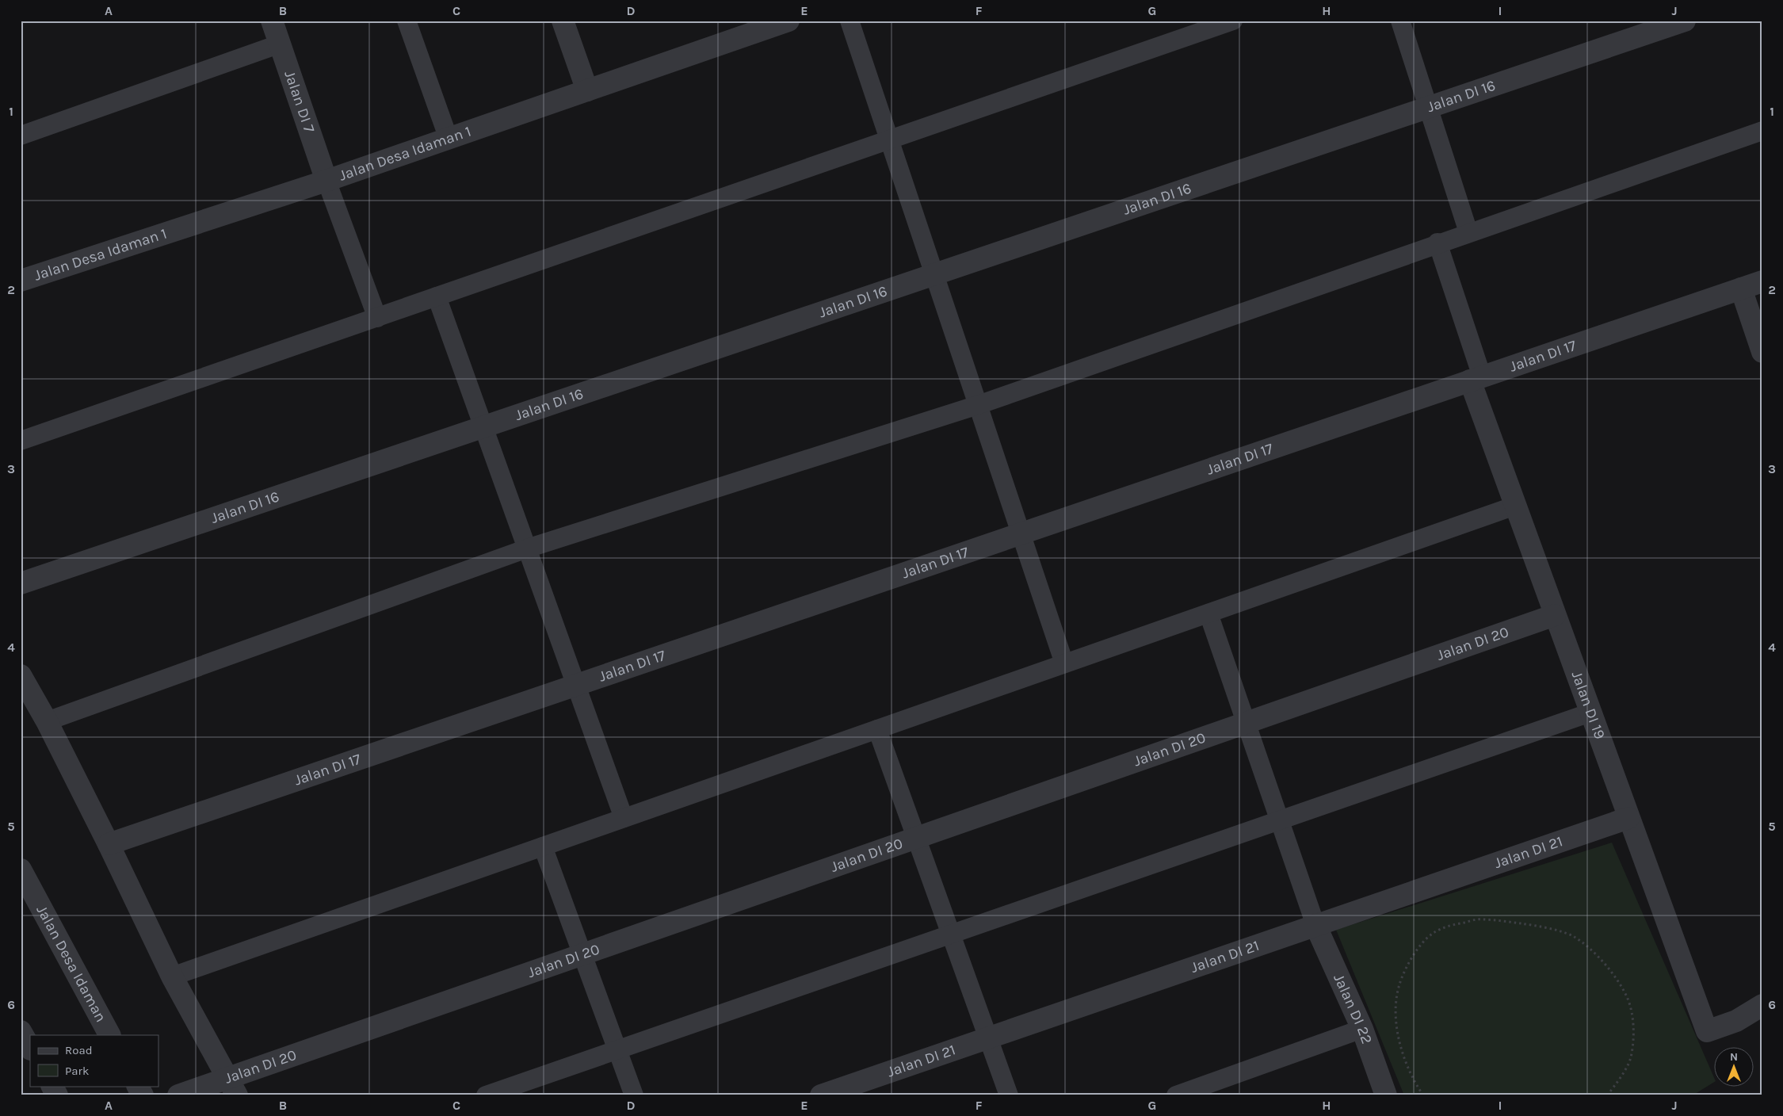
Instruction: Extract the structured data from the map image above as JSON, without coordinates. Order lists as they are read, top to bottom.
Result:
{
  "streets": {
    "street": [
      "Jalan DI 16",
      "Jalan DI 7",
      "Jalan Desa Idaman 1",
      "Jalan DI 17",
      "Jalan DI 20",
      "Jalan DI 19",
      "Jalan DI 21",
      "Jalan Desa Idaman",
      "Jalan DI 22"
    ]
  },
  "crossings": [
    ["Jalan DI 7", "Jalan Desa Idaman 1"],
    ["Jalan DI 17", "Jalan DI 19"],
    ["Jalan DI 20", "Jalan DI 19"],
    ["Jalan DI 19", "Jalan DI 21"],
    ["Jalan DI 21", "Jalan DI 22"]
  ],
  "legend": ["Road", "Park"],
  "north": "top",
  "grid": {
    "columns": [
      "A",
      "B",
      "C",
      "D",
      "E",
      "F",
      "G",
      "H",
      "I",
      "J"
    ],
    "rows": [
      "1",
      "2",
      "3",
      "4",
      "5",
      "6"
    ]
  }
}
